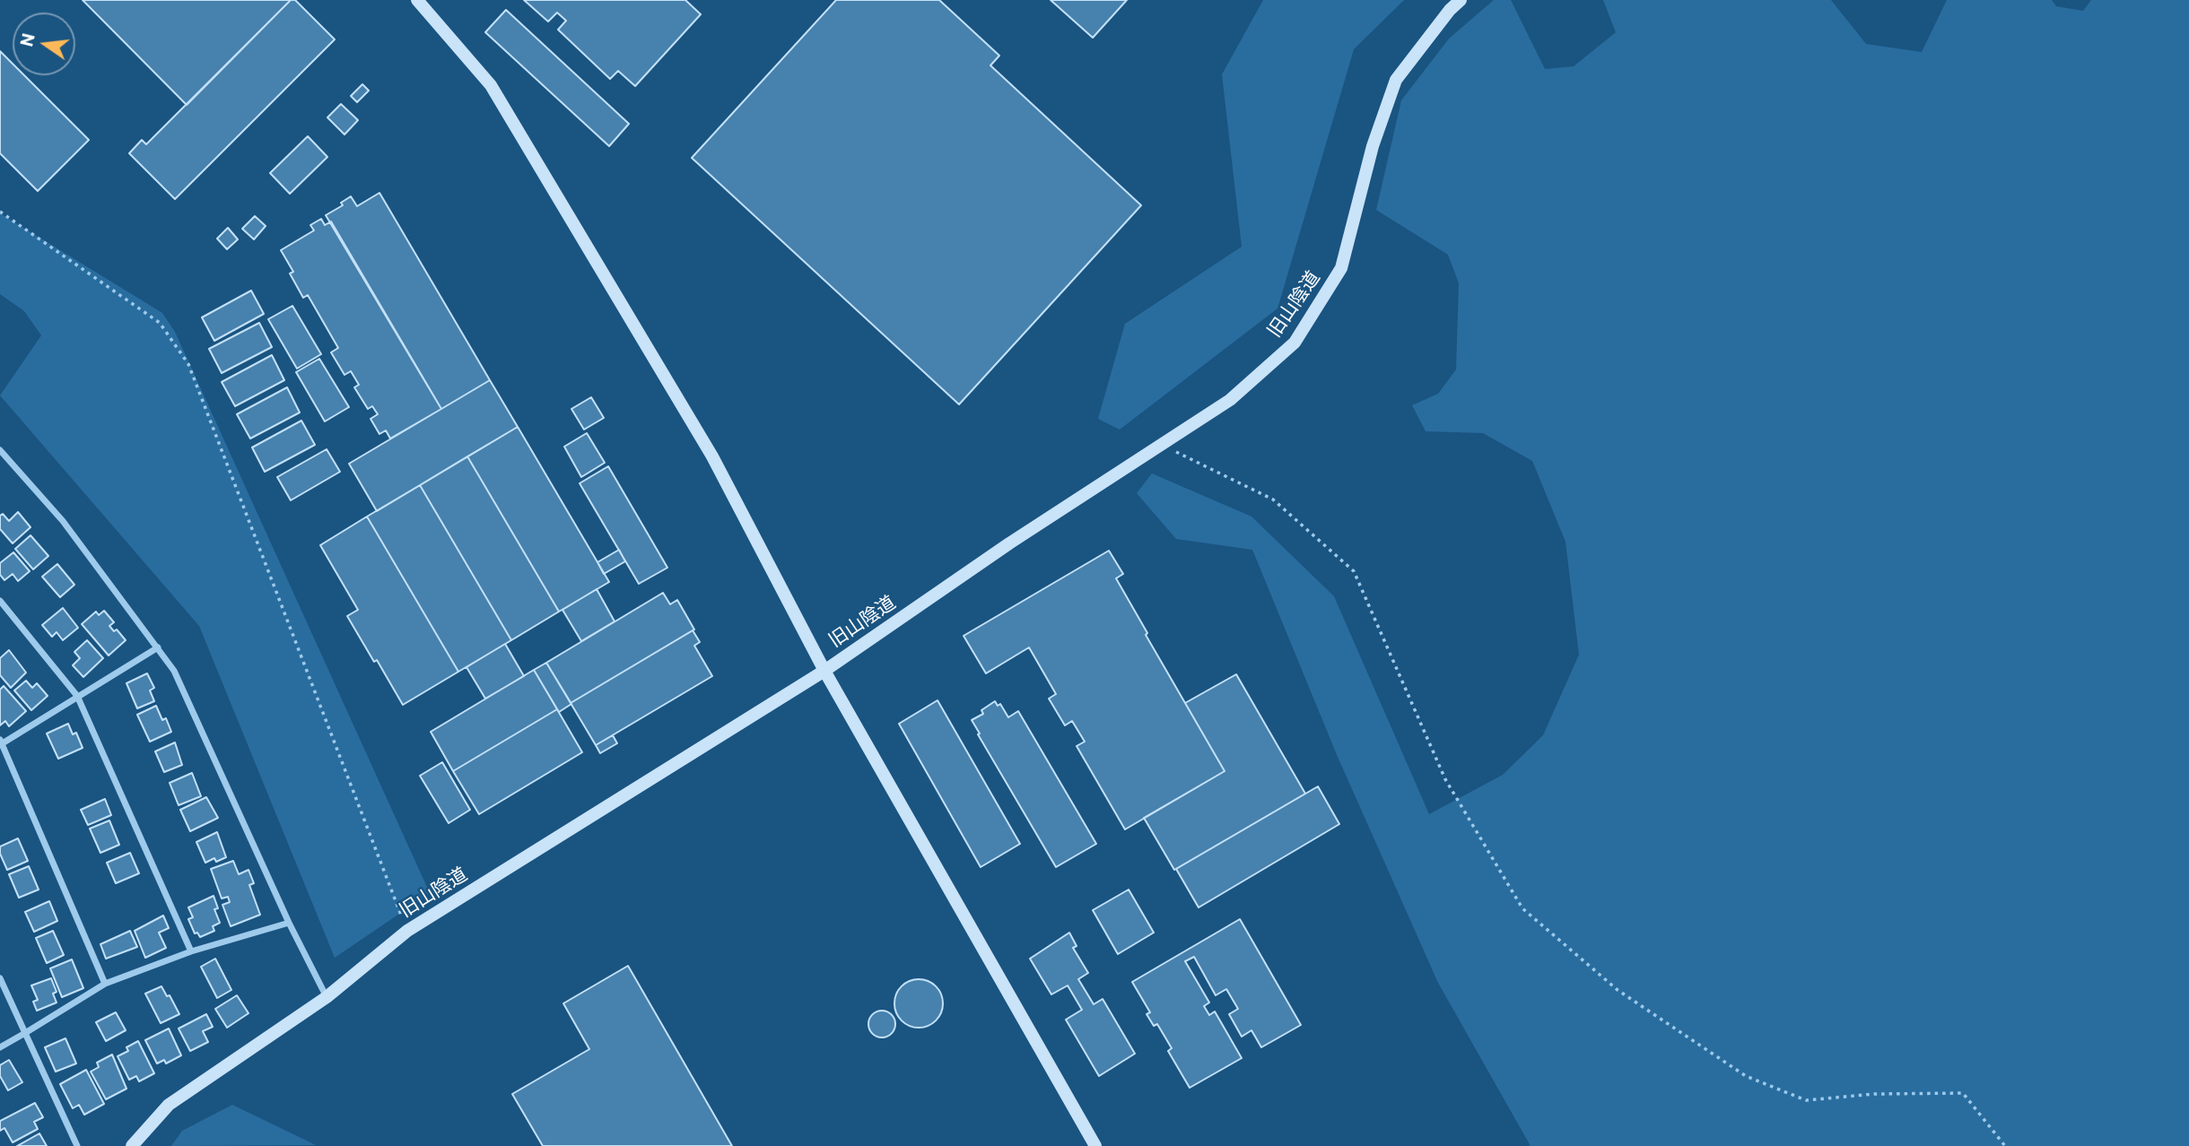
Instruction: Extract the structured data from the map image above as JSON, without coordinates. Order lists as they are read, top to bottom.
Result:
{
  "streets": {
    "street": ["旧山陰道"]
  },
  "north": "left"
}
